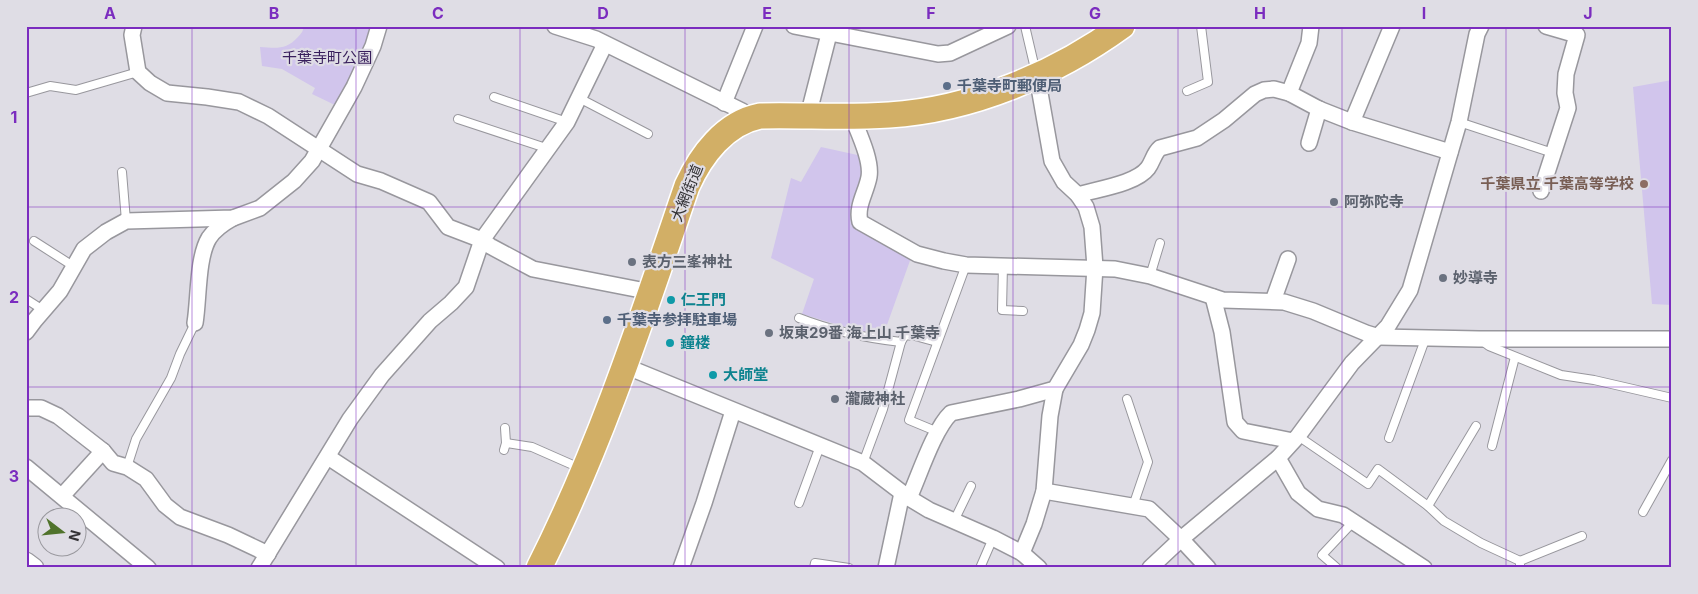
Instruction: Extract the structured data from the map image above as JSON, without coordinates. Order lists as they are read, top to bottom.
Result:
{
  "streets": {
    "main road": ["大網街道"]
  },
  "parks": ["千葉寺町公園"],
  "places": [
    "千葉寺町郵便局",
    "千葉県立 千葉高等学校",
    "阿弥陀寺",
    "表方三峯神社",
    "妙導寺",
    "仁王門",
    "千葉寺参拝駐車場",
    "坂東29番 海上山 千葉寺",
    "鐘楼",
    "大師堂",
    "瀧蔵神社"
  ],
  "north": "right",
  "grid": {
    "columns": [
      "A",
      "B",
      "C",
      "D",
      "E",
      "F",
      "G",
      "H",
      "I",
      "J"
    ],
    "rows": ["1", "2", "3"]
  }
}
